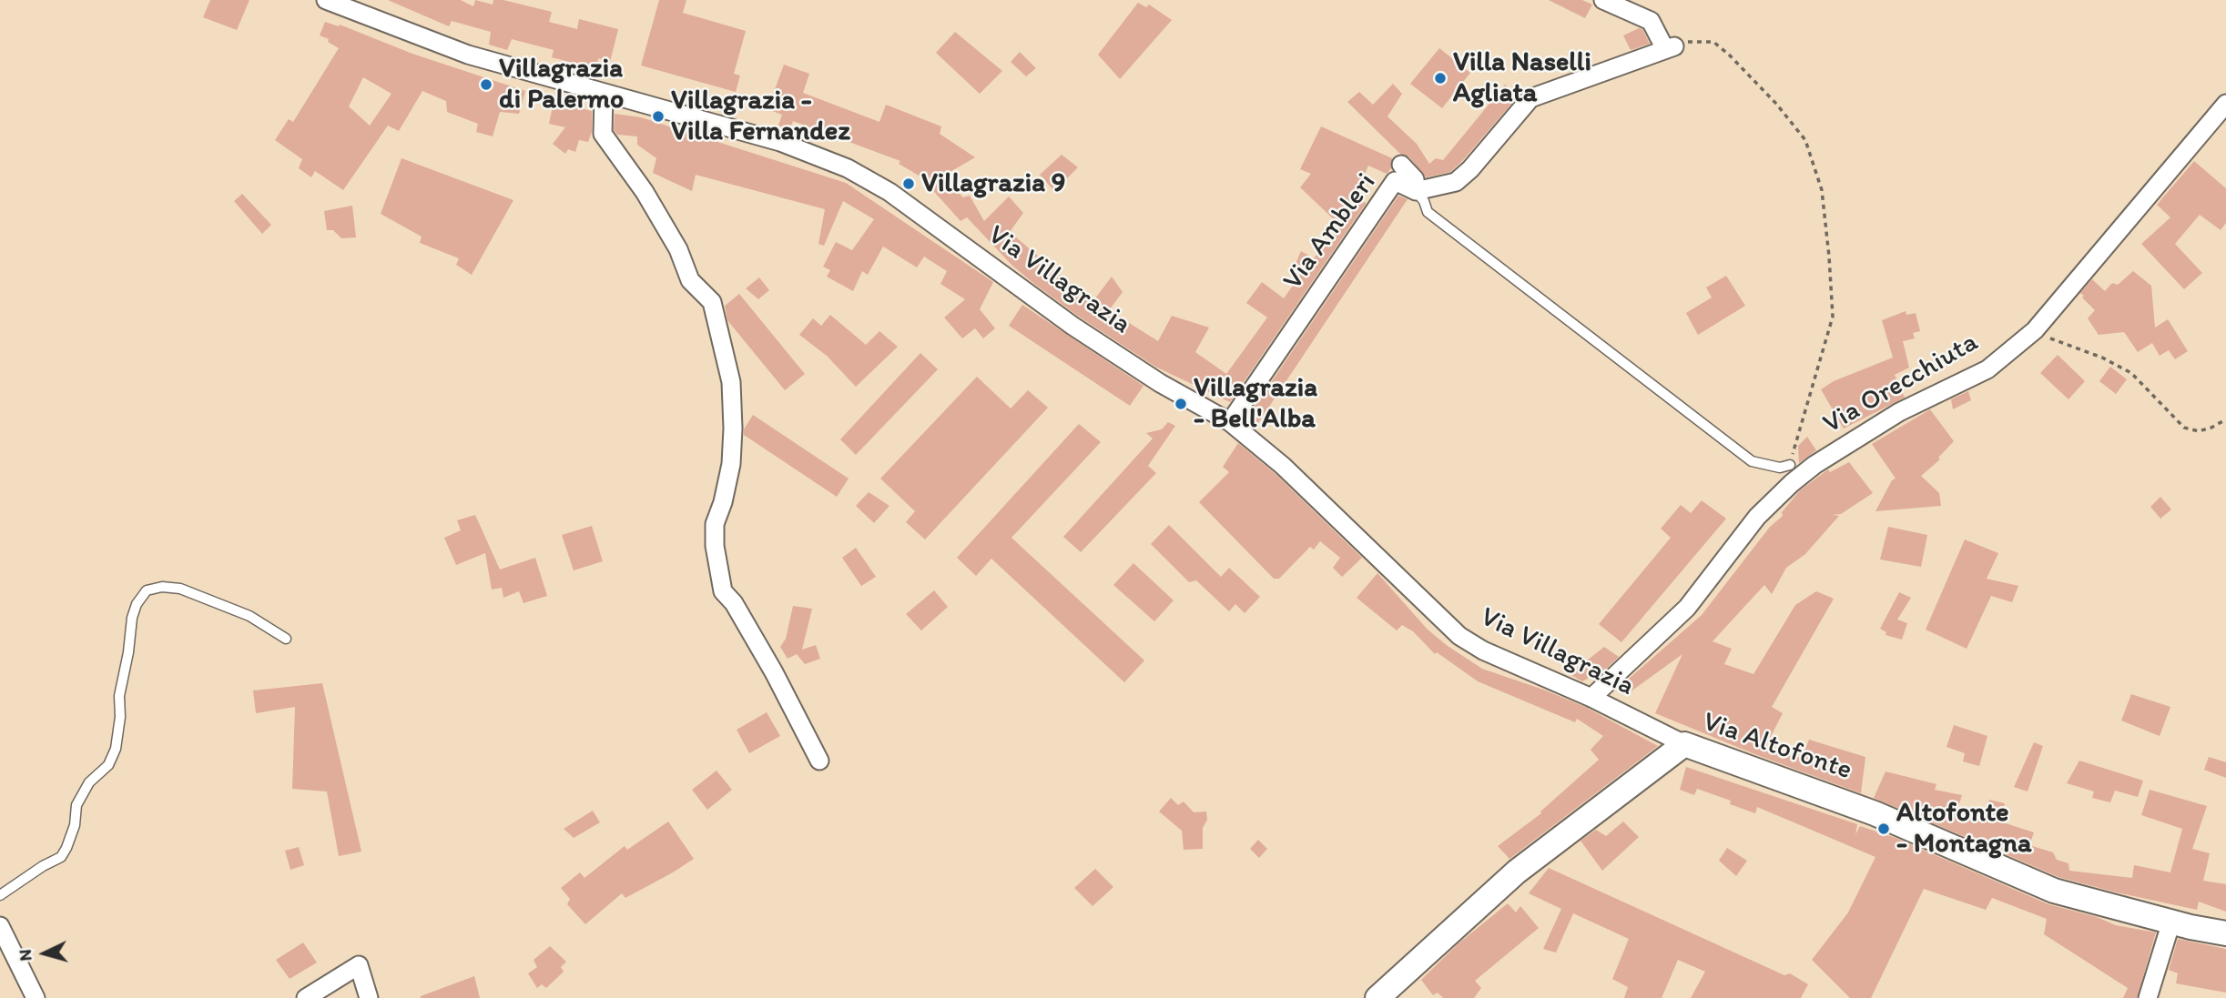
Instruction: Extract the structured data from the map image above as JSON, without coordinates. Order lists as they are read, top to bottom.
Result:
{
  "streets": {
    "main road": ["Via Altofonte"],
    "street": ["Via Ambleri", "Via Villagrazia", "Via Orecchiuta"]
  },
  "crossings": [
    ["Via Ambleri", "Via Villagrazia"],
    ["Via Villagrazia", "Via Orecchiuta"],
    ["Via Villagrazia", "Via Altofonte"]
  ],
  "places": [
    "Villa Naselli Agliata",
    "Villagrazia di Palermo",
    "Villagrazia - Villa Fernandez",
    "Villagrazia 9",
    "Villagrazia - Bell'Alba",
    "Altofonte - Montagna"
  ],
  "north": "left"
}
